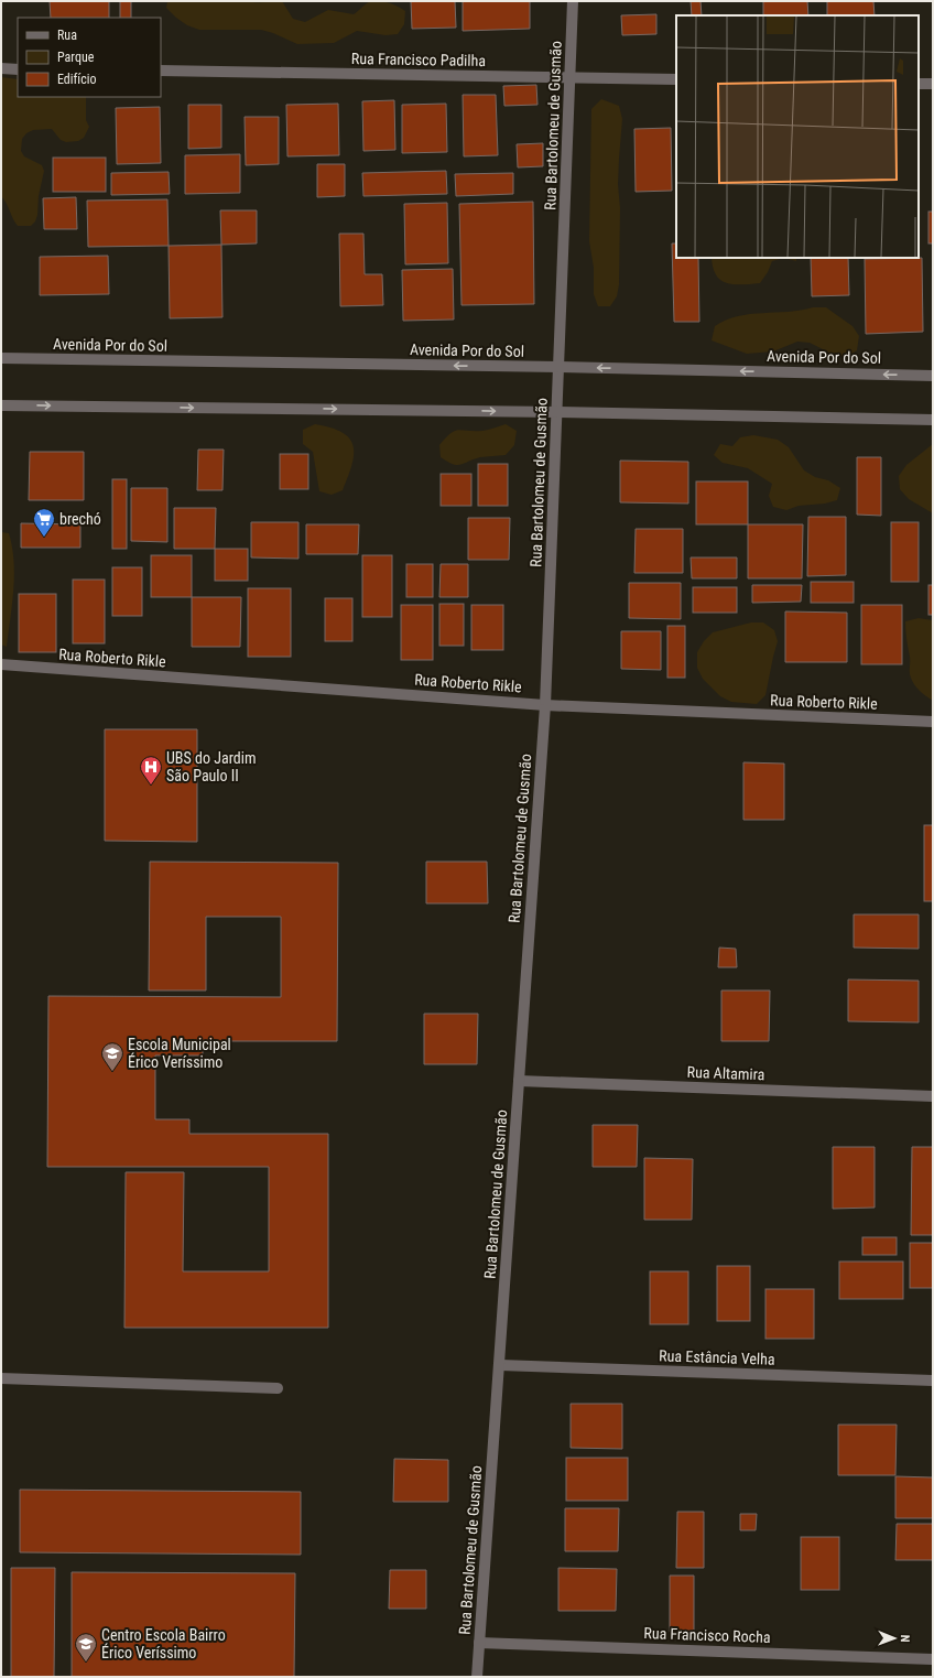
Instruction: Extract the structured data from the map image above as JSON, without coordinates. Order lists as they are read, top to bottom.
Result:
{
  "streets": {
    "street": [
      "Rua Francisco Padilha",
      "Rua Bartolomeu de Gusmão",
      "Avenida Por do Sol",
      "Rua Roberto Rikle",
      "Rua Altamira",
      "Rua Estância Velha",
      "Rua Francisco Rocha"
    ]
  },
  "crossings": [
    ["Rua Francisco Padilha", "Rua Bartolomeu de Gusmão"],
    ["Rua Bartolomeu de Gusmão", "Avenida Por do Sol"],
    ["Rua Bartolomeu de Gusmão", "Rua Roberto Rikle"],
    ["Rua Bartolomeu de Gusmão", "Rua Altamira"],
    ["Rua Bartolomeu de Gusmão", "Rua Estância Velha"],
    ["Rua Bartolomeu de Gusmão", "Rua Francisco Rocha"]
  ],
  "places": {
    "supermarket": ["brechó"],
    "hospital": ["UBS do Jardim São Paulo II"],
    "school or university": ["Escola Municipal Érico Veríssimo", "Centro Escola Bairro Érico Veríssimo"]
  },
  "legend": ["Rua", "Parque", "Edifício"],
  "north": "right"
}
